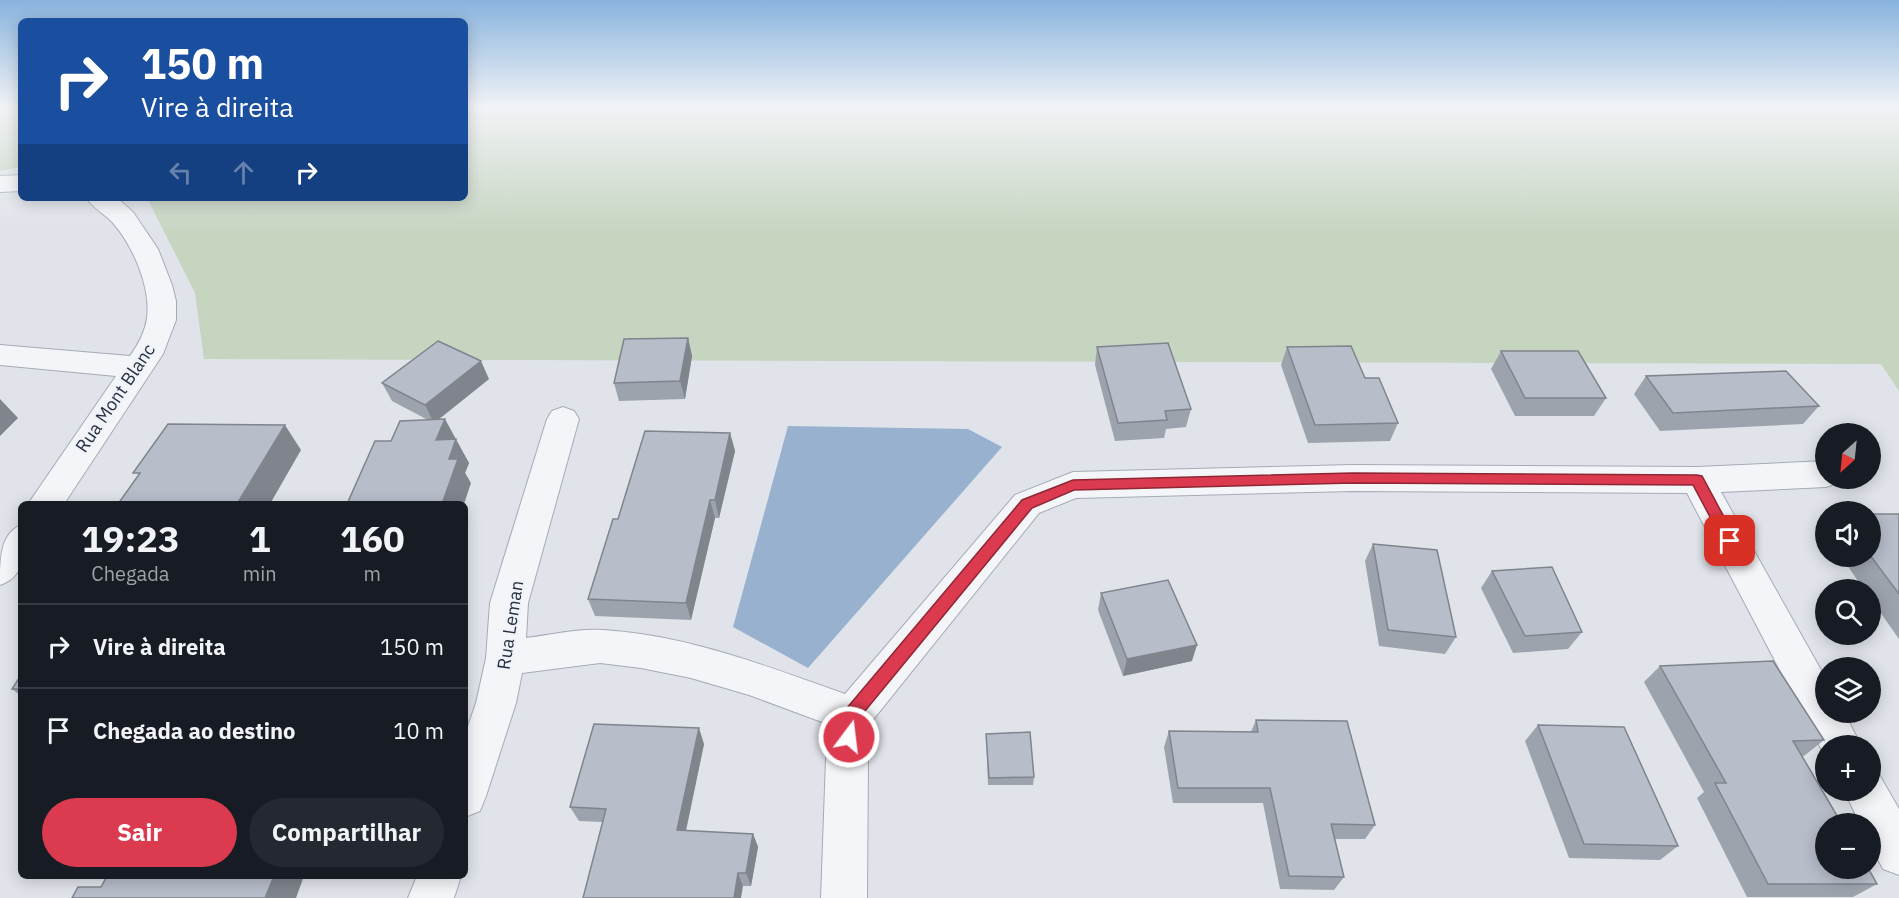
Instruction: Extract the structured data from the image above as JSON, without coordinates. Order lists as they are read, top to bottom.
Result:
{
  "streets": {
    "street": ["Rua Mont Blanc", "Rua Leman"]
  },
  "north": "bottom left",
  "page": {
    "turn": ["150 m", "Vire à direita"],
    "map_buttons": ["+", "−"],
    "eta": [
      "19:23",
      "Chegada",
      "1",
      "min",
      "160",
      "m"
    ],
    "list": [
      {
        "name": "Vire à direita",
        "value": "150 m"
      },
      {
        "name": "Chegada ao destino",
        "value": "10 m"
      }
    ],
    "buttons": ["Sair", "Compartilhar"]
  }
}
